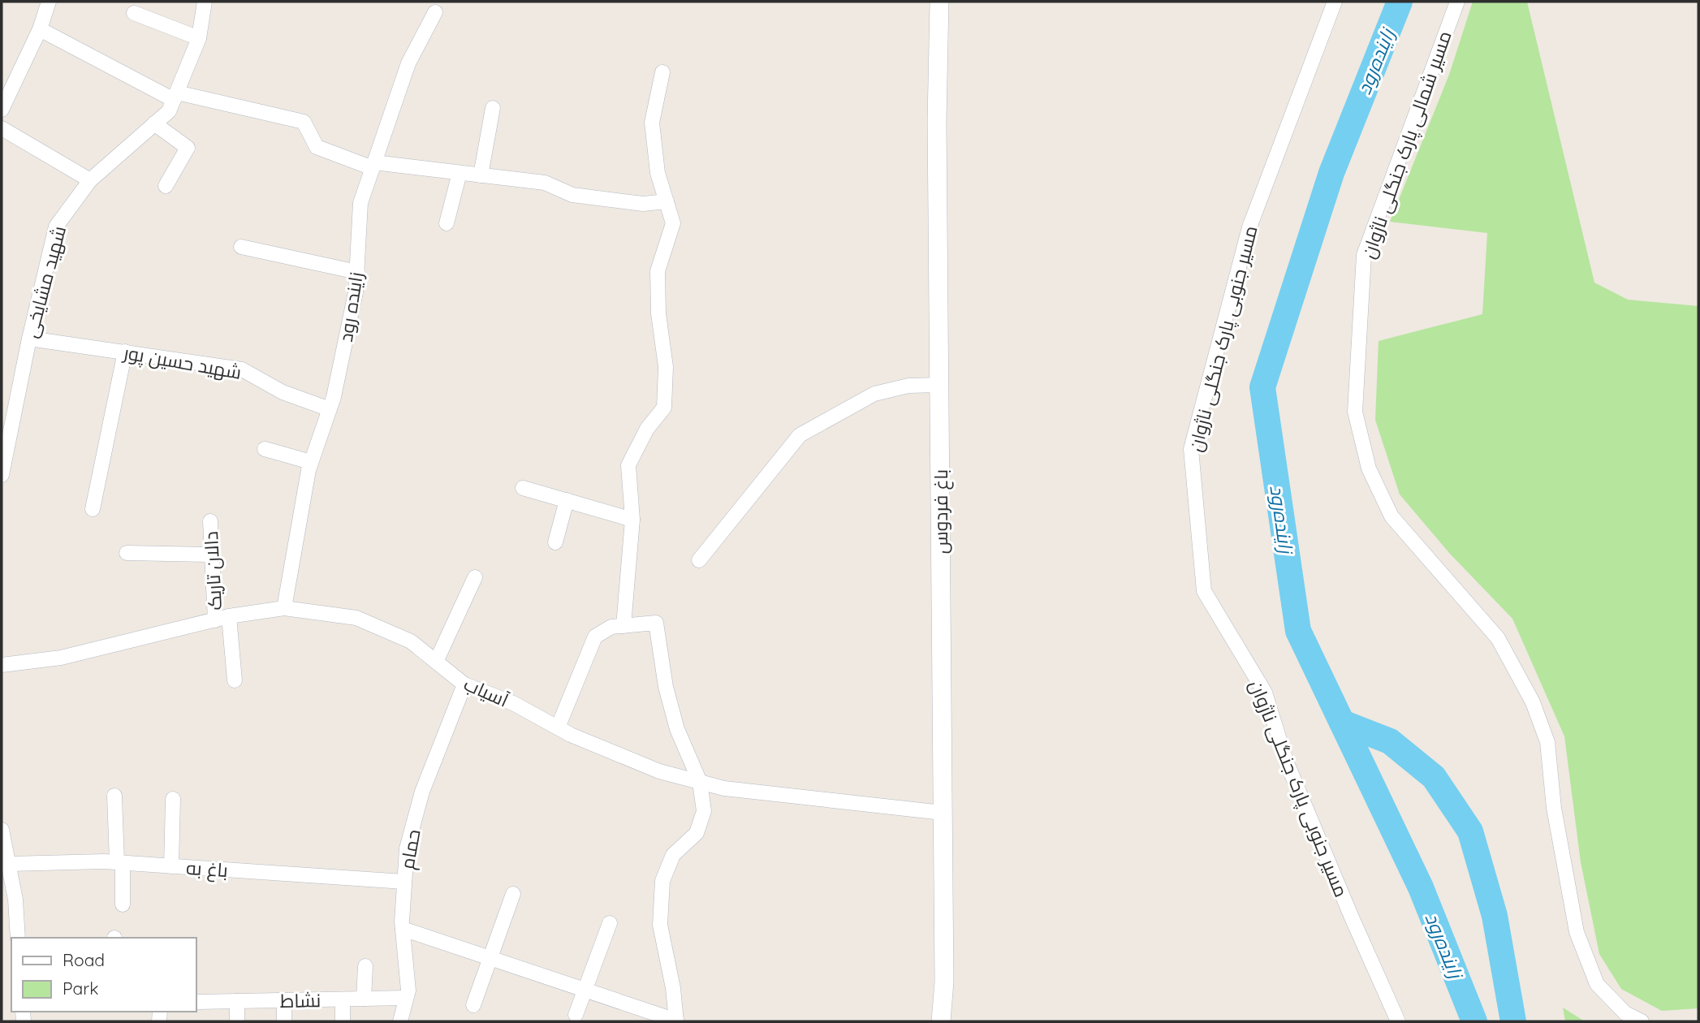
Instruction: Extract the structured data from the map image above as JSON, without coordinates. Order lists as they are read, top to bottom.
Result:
{
  "streets": {
    "street": [
      "مسیر شمالی پارک جنگلی ناژوان",
      "شهید مشایخی",
      "زاینده رود",
      "مسیر جنوبی پارک جنگلی ناژوان",
      "شهید حسین پور",
      "باغ فردوس",
      "دالان تاریک",
      "آسیاب",
      "حمام",
      "باغ به",
      "نشاط"
    ]
  },
  "crossings": [
    ["شهید مشایخی", "شهید حسین پور"],
    ["زاینده رود", "شهید حسین پور"],
    ["زاینده رود", "آسیاب"],
    ["باغ فردوس", "آسیاب"],
    ["دالان تاریک", "آسیاب"],
    ["آسیاب", "حمام"],
    ["حمام", "باغ به"],
    ["حمام", "نشاط"]
  ],
  "water": ["زاینده‌رود"],
  "legend": ["Road", "Park"]
}
